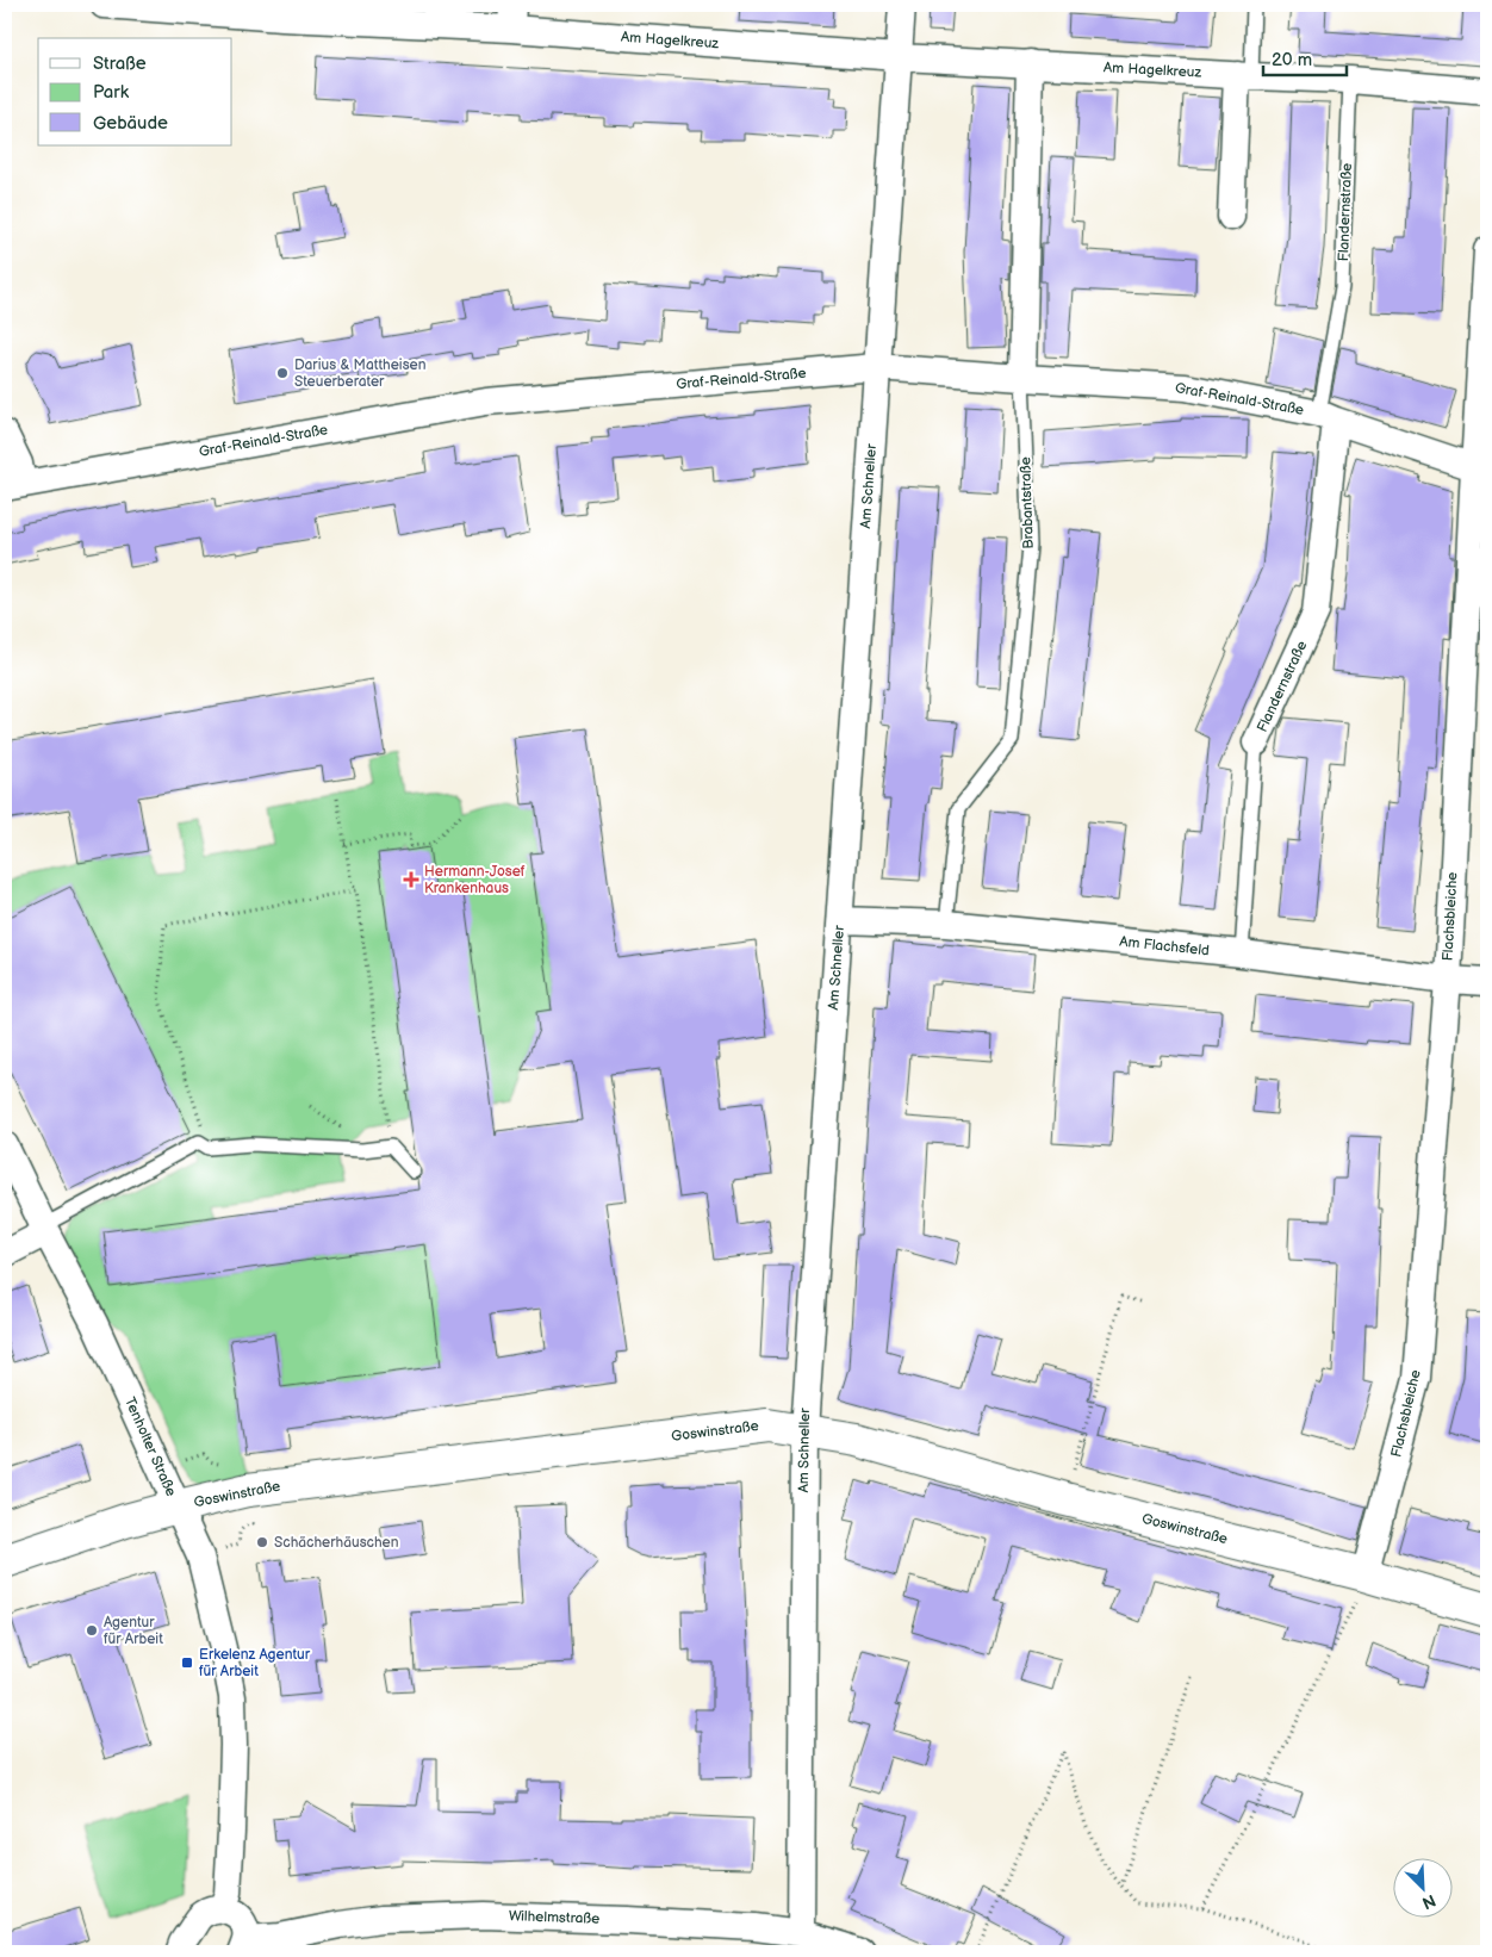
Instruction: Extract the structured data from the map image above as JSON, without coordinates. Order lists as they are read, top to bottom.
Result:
{
  "streets": {
    "main road": ["Goswinstraße"],
    "street": [
      "Am Hagelkreuz",
      "Flandernstraße",
      "Graf-Reinald-Straße",
      "Am Schneller",
      "Brabantstraße",
      "Flachsbleiche",
      "Am Flachsfeld",
      "Tenholter Straße",
      "Wilhelmstraße"
    ]
  },
  "crossings": [
    ["Am Hagelkreuz", "Flandernstraße"],
    ["Am Hagelkreuz", "Am Schneller"],
    ["Am Hagelkreuz", "Brabantstraße"],
    ["Flandernstraße", "Graf-Reinald-Straße"],
    ["Flandernstraße", "Am Flachsfeld"],
    ["Graf-Reinald-Straße", "Am Schneller"],
    ["Graf-Reinald-Straße", "Brabantstraße"],
    ["Graf-Reinald-Straße", "Flachsbleiche"],
    ["Am Schneller", "Am Flachsfeld"],
    ["Am Schneller", "Goswinstraße"],
    ["Am Schneller", "Wilhelmstraße"],
    ["Brabantstraße", "Am Flachsfeld"],
    ["Flachsbleiche", "Am Flachsfeld"],
    ["Flachsbleiche", "Goswinstraße"],
    ["Goswinstraße", "Tenholter Straße"],
    ["Tenholter Straße", "Wilhelmstraße"]
  ],
  "places": {
    "other": ["Darius & Mattheisen Steuerberater", "Schächerhäuschen", "Agentur für Arbeit"],
    "health": ["Hermann-Josef Krankenhaus"],
    "transit": ["Erkelenz Agentur für Arbeit"]
  },
  "legend": ["Straße", "Park", "Gebäude"],
  "scale_bar": "20 m",
  "north": "bottom right"
}
